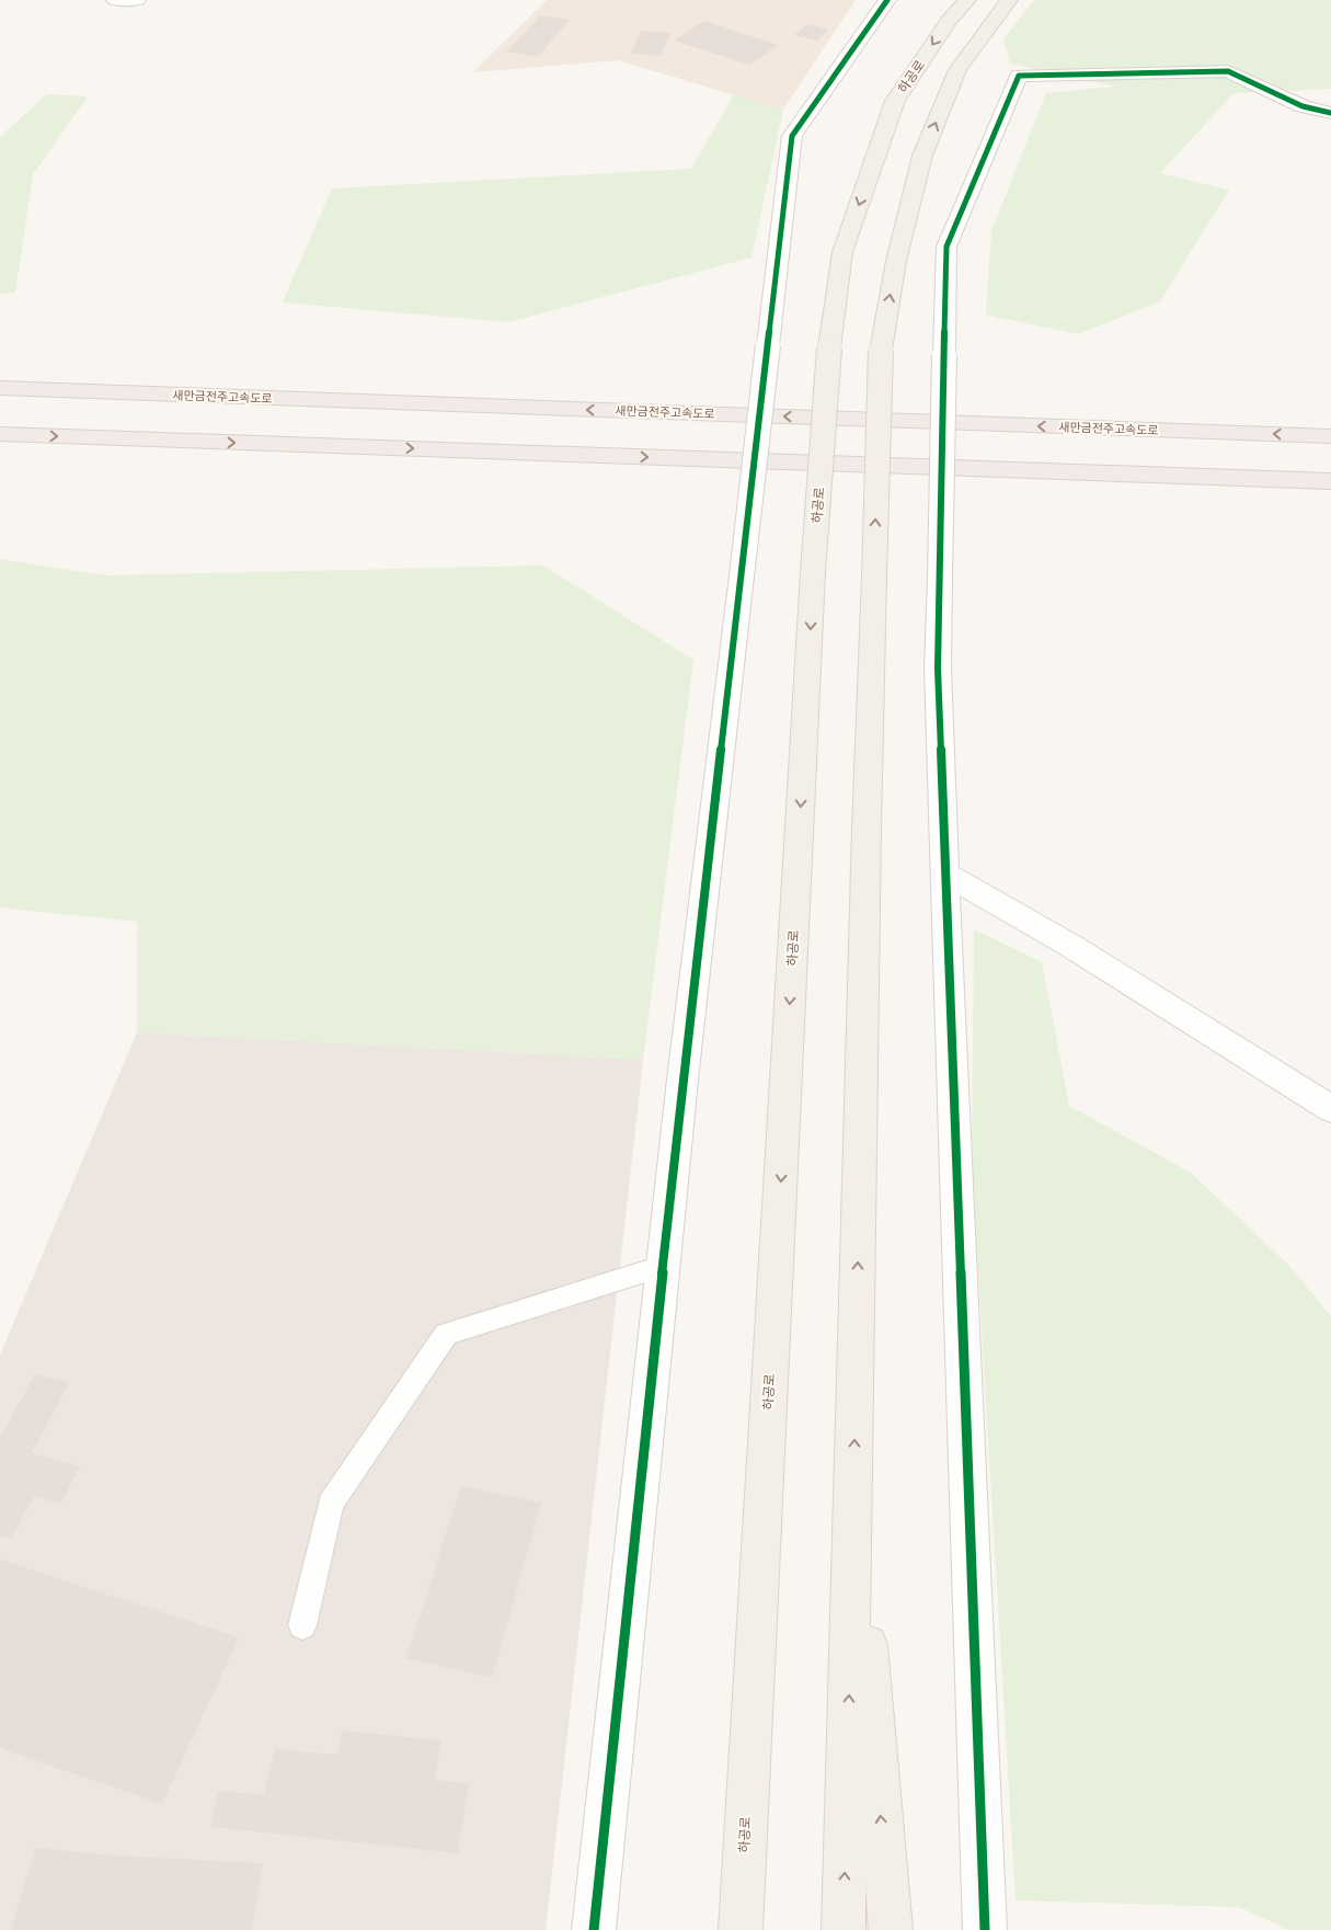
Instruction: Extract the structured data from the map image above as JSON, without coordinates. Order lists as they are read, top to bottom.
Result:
{
  "streets": {
    "highway": ["새만금전주고속도로"],
    "main road": ["하공로"]
  }
}
